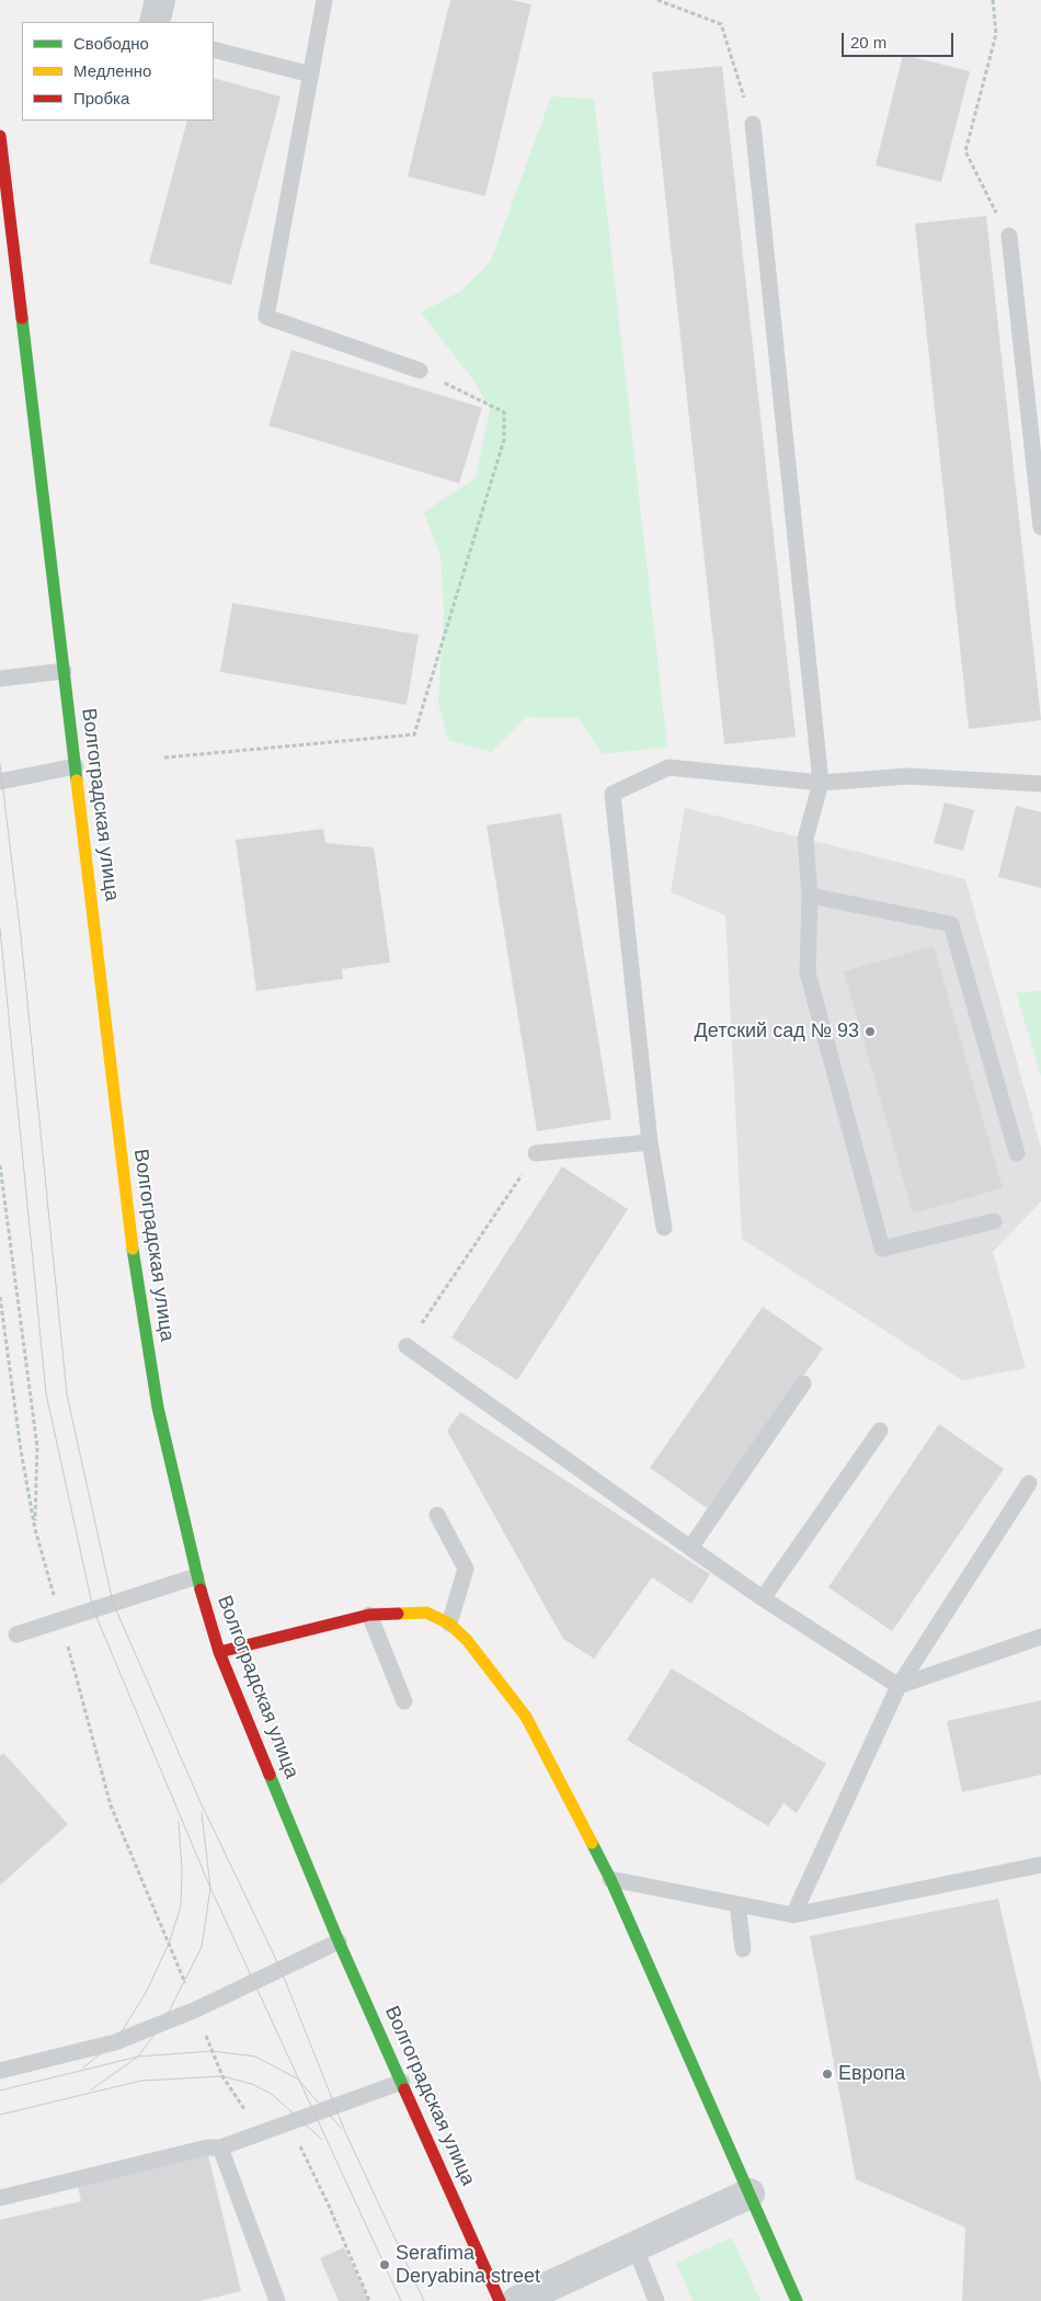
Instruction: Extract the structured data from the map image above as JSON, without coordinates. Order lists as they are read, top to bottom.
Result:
{
  "streets": {
    "street": ["Волгоградская улица"]
  },
  "places": ["Детский сад № 93", "Европа", "Serafima Deryabina street"],
  "legend": ["Свободно", "Медленно", "Пробка"],
  "scale_bar": "20 m"
}
